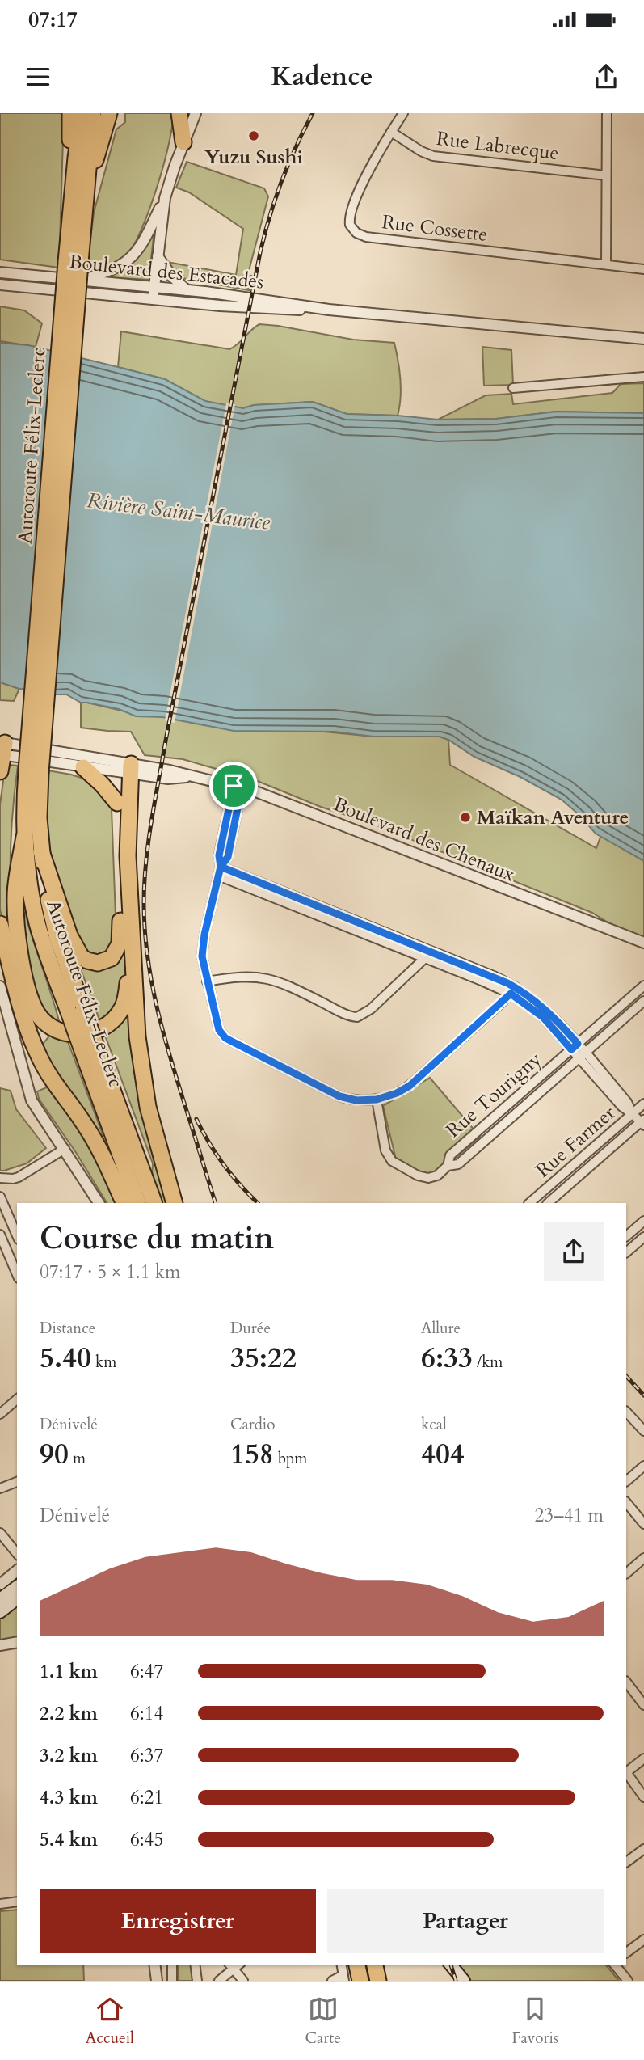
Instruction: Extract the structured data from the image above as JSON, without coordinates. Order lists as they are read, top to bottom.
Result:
{
  "streets": {
    "highway": ["Autoroute Félix-Leclerc"],
    "street": [
      "Rue Labrecque",
      "Rue Cossette",
      "Boulevard des Estacades",
      "Boulevard des Chenaux",
      "Rue Tourigny",
      "Rue Farmer"
    ]
  },
  "crossings": [
    ["Rue Labrecque", "Rue Cossette"]
  ],
  "water": ["Rivière Saint-Maurice"],
  "places": ["Yuzu Sushi", "Maïkan Aventure"],
  "page": {
    "status": "07:17",
    "header": "Kadence",
    "heading": ["Course du matin", "07:17 · 5 × 1.1 km"],
    "stats": [
      ["Distance", "5.40 km"],
      ["Durée", "35:22"],
      ["Allure", "6:33 /km"],
      ["Dénivelé", "90 m"],
      ["Cardio", "158 bpm"],
      ["kcal", "404"]
    ],
    "chart": ["Dénivelé", "23–41 m"],
    "list": [
      {
        "name": "1.1 km",
        "note": "6:47"
      },
      {
        "name": "2.2 km",
        "note": "6:14"
      },
      {
        "name": "3.2 km",
        "note": "6:37"
      },
      {
        "name": "4.3 km",
        "note": "6:21"
      },
      {
        "name": "5.4 km",
        "note": "6:45"
      }
    ],
    "buttons": ["Enregistrer", "Partager"],
    "tabs": ["Accueil", "Carte", "Favoris"]
  }
}
